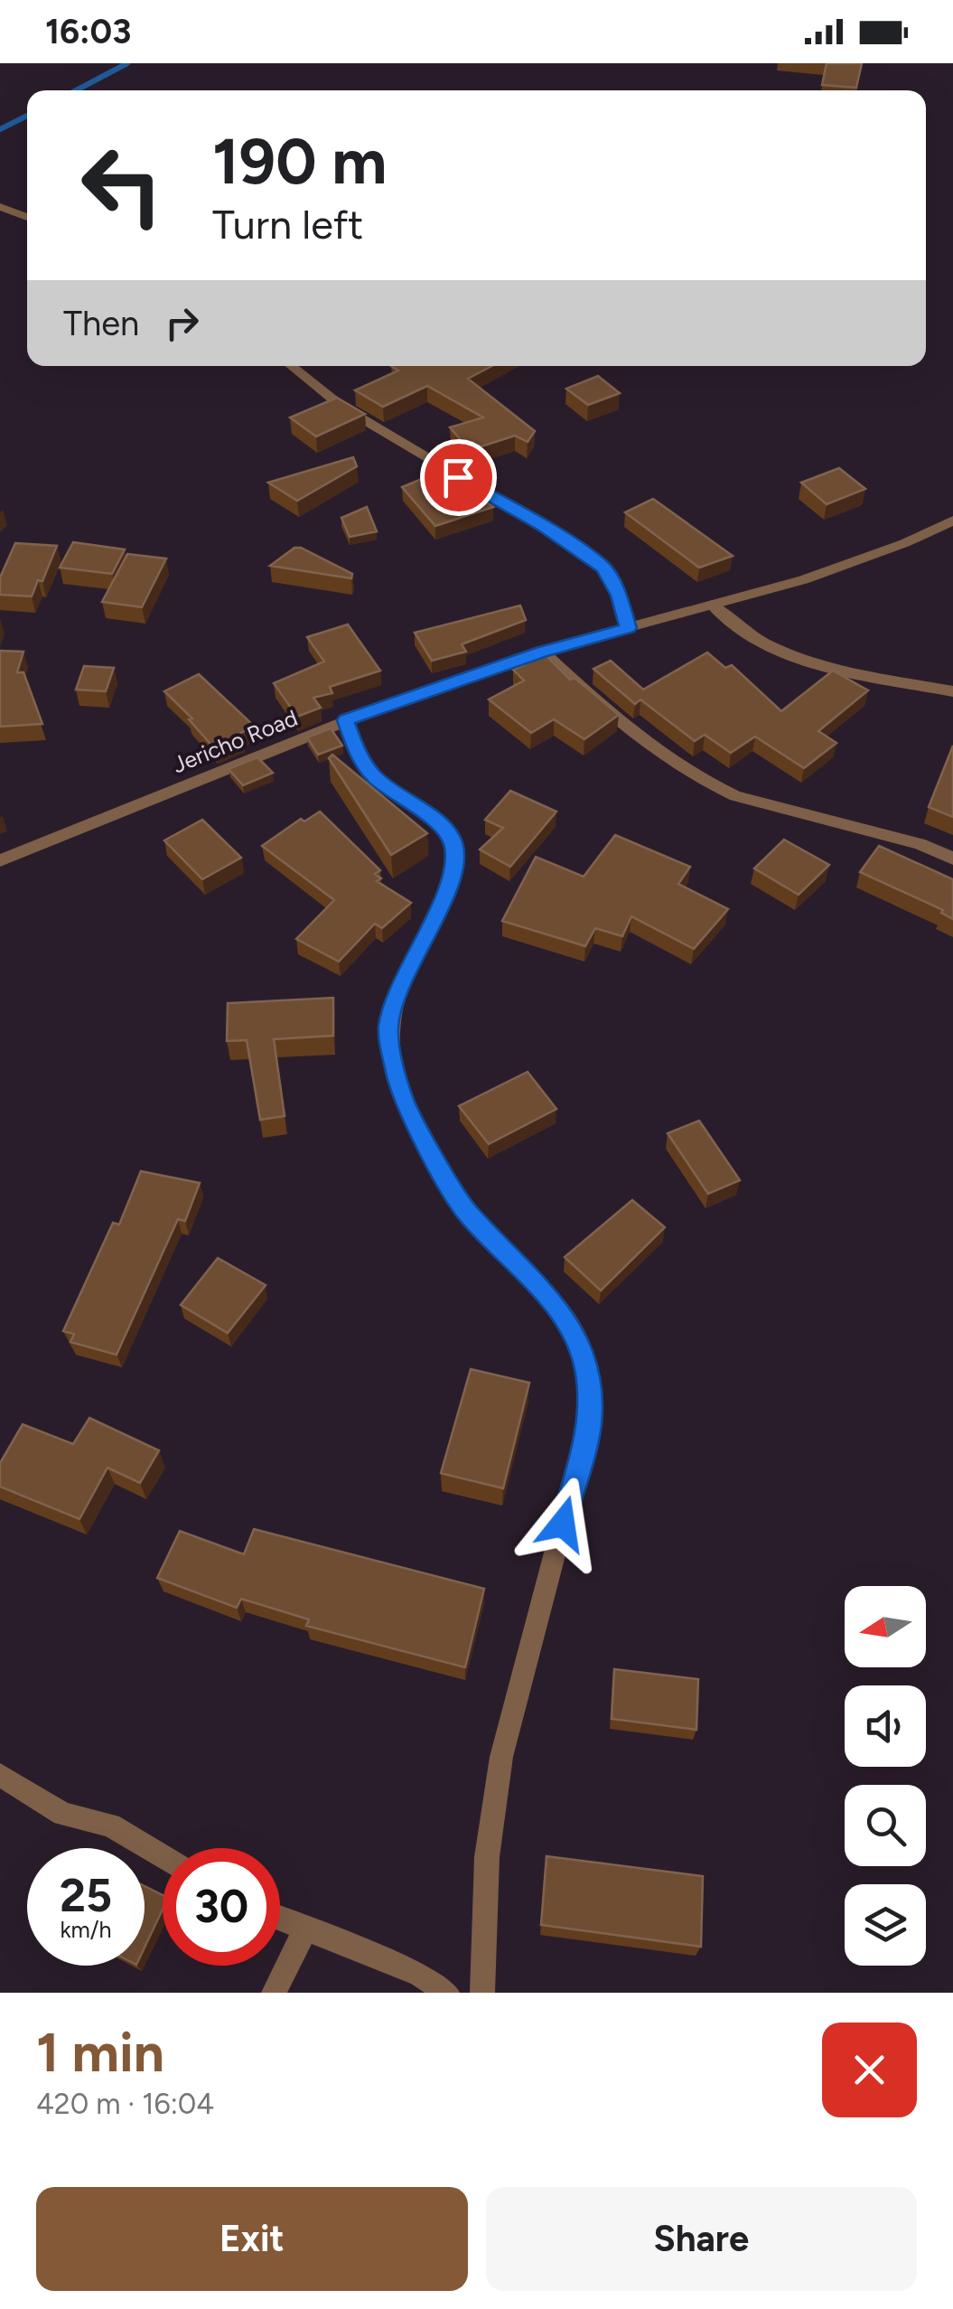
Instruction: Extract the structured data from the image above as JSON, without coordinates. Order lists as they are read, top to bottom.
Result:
{
  "streets": {
    "street": ["Jericho Road"]
  },
  "north": "left",
  "page": {
    "status": "16:03",
    "turn": ["190 m", "Turn left"],
    "then": "Then",
    "speed": "25 km/h",
    "limit": "30",
    "heading": ["1 min", "420 m · 16:04"],
    "buttons": ["Exit", "Share"]
  }
}
